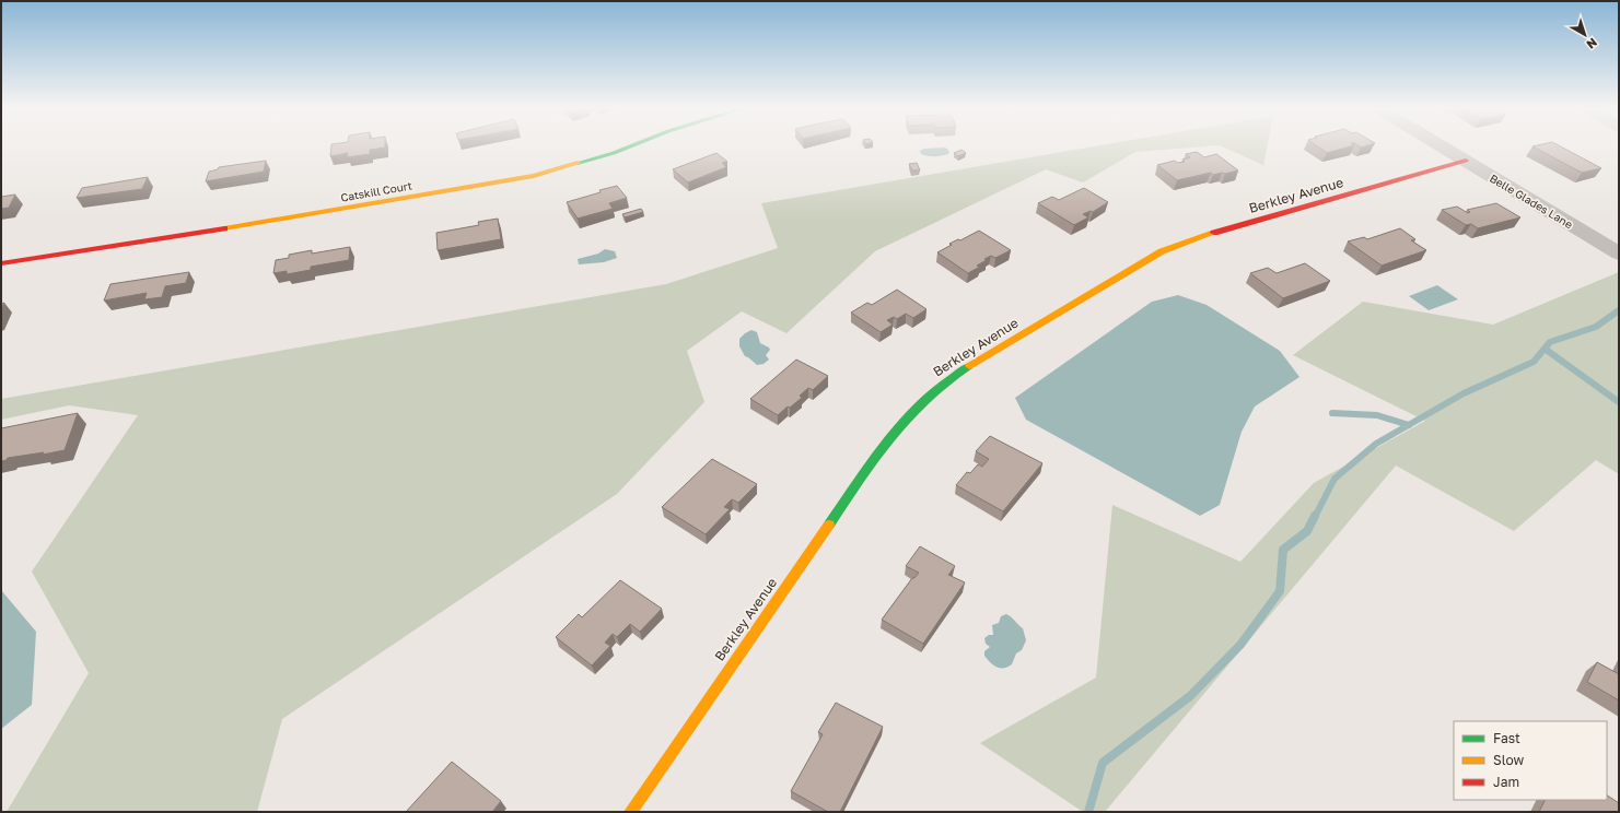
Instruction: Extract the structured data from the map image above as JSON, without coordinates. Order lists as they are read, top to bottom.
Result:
{
  "streets": {
    "street": ["Catskill Court", "Berkley Avenue", "Belle Glades Lane"]
  },
  "crossings": [
    ["Berkley Avenue", "Belle Glades Lane"]
  ],
  "legend": ["Fast", "Slow", "Jam"],
  "north": "bottom right"
}
